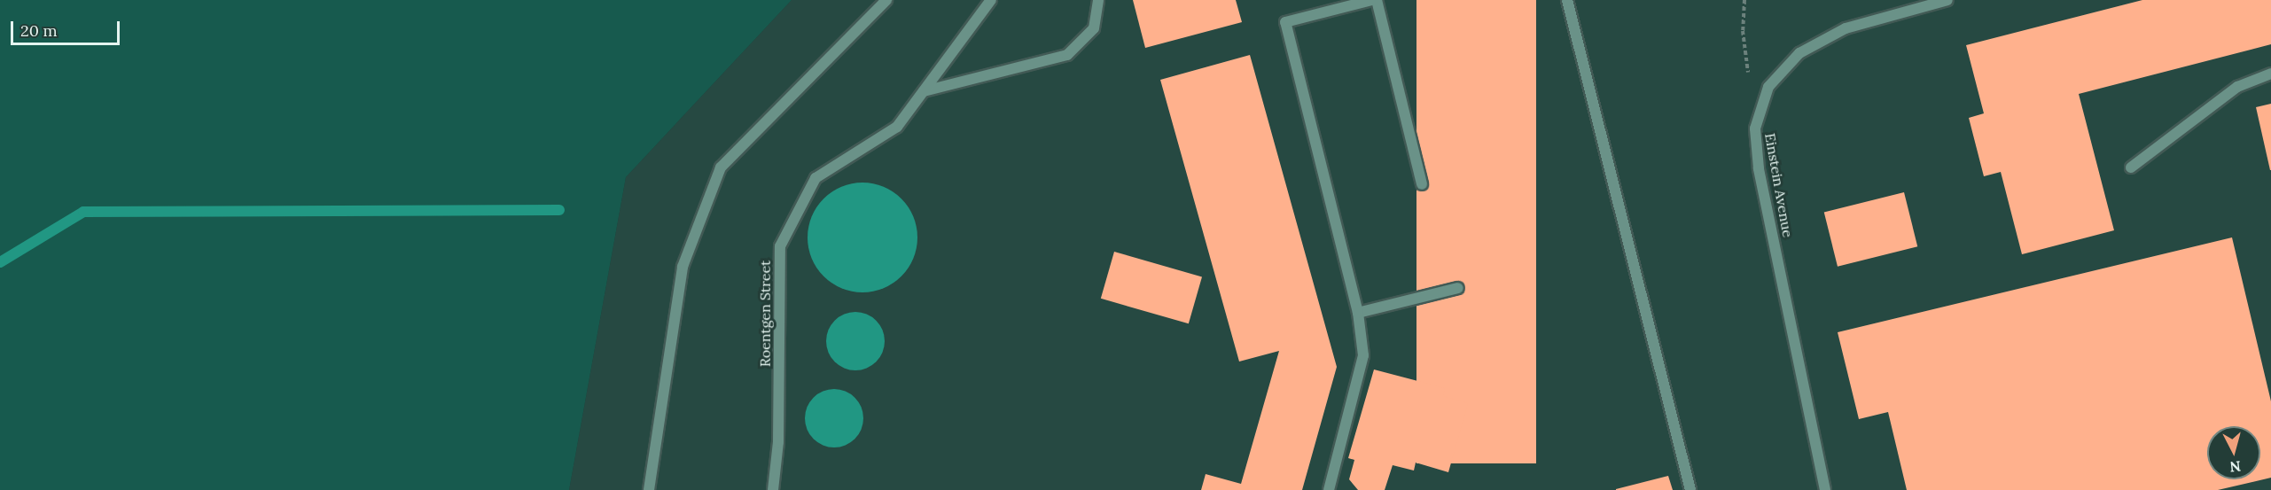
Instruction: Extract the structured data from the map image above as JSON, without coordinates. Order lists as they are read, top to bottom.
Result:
{
  "streets": {
    "lane": ["Einstein Avenue", "Roentgen Street"]
  },
  "scale_bar": "20 m",
  "north": "bottom"
}
